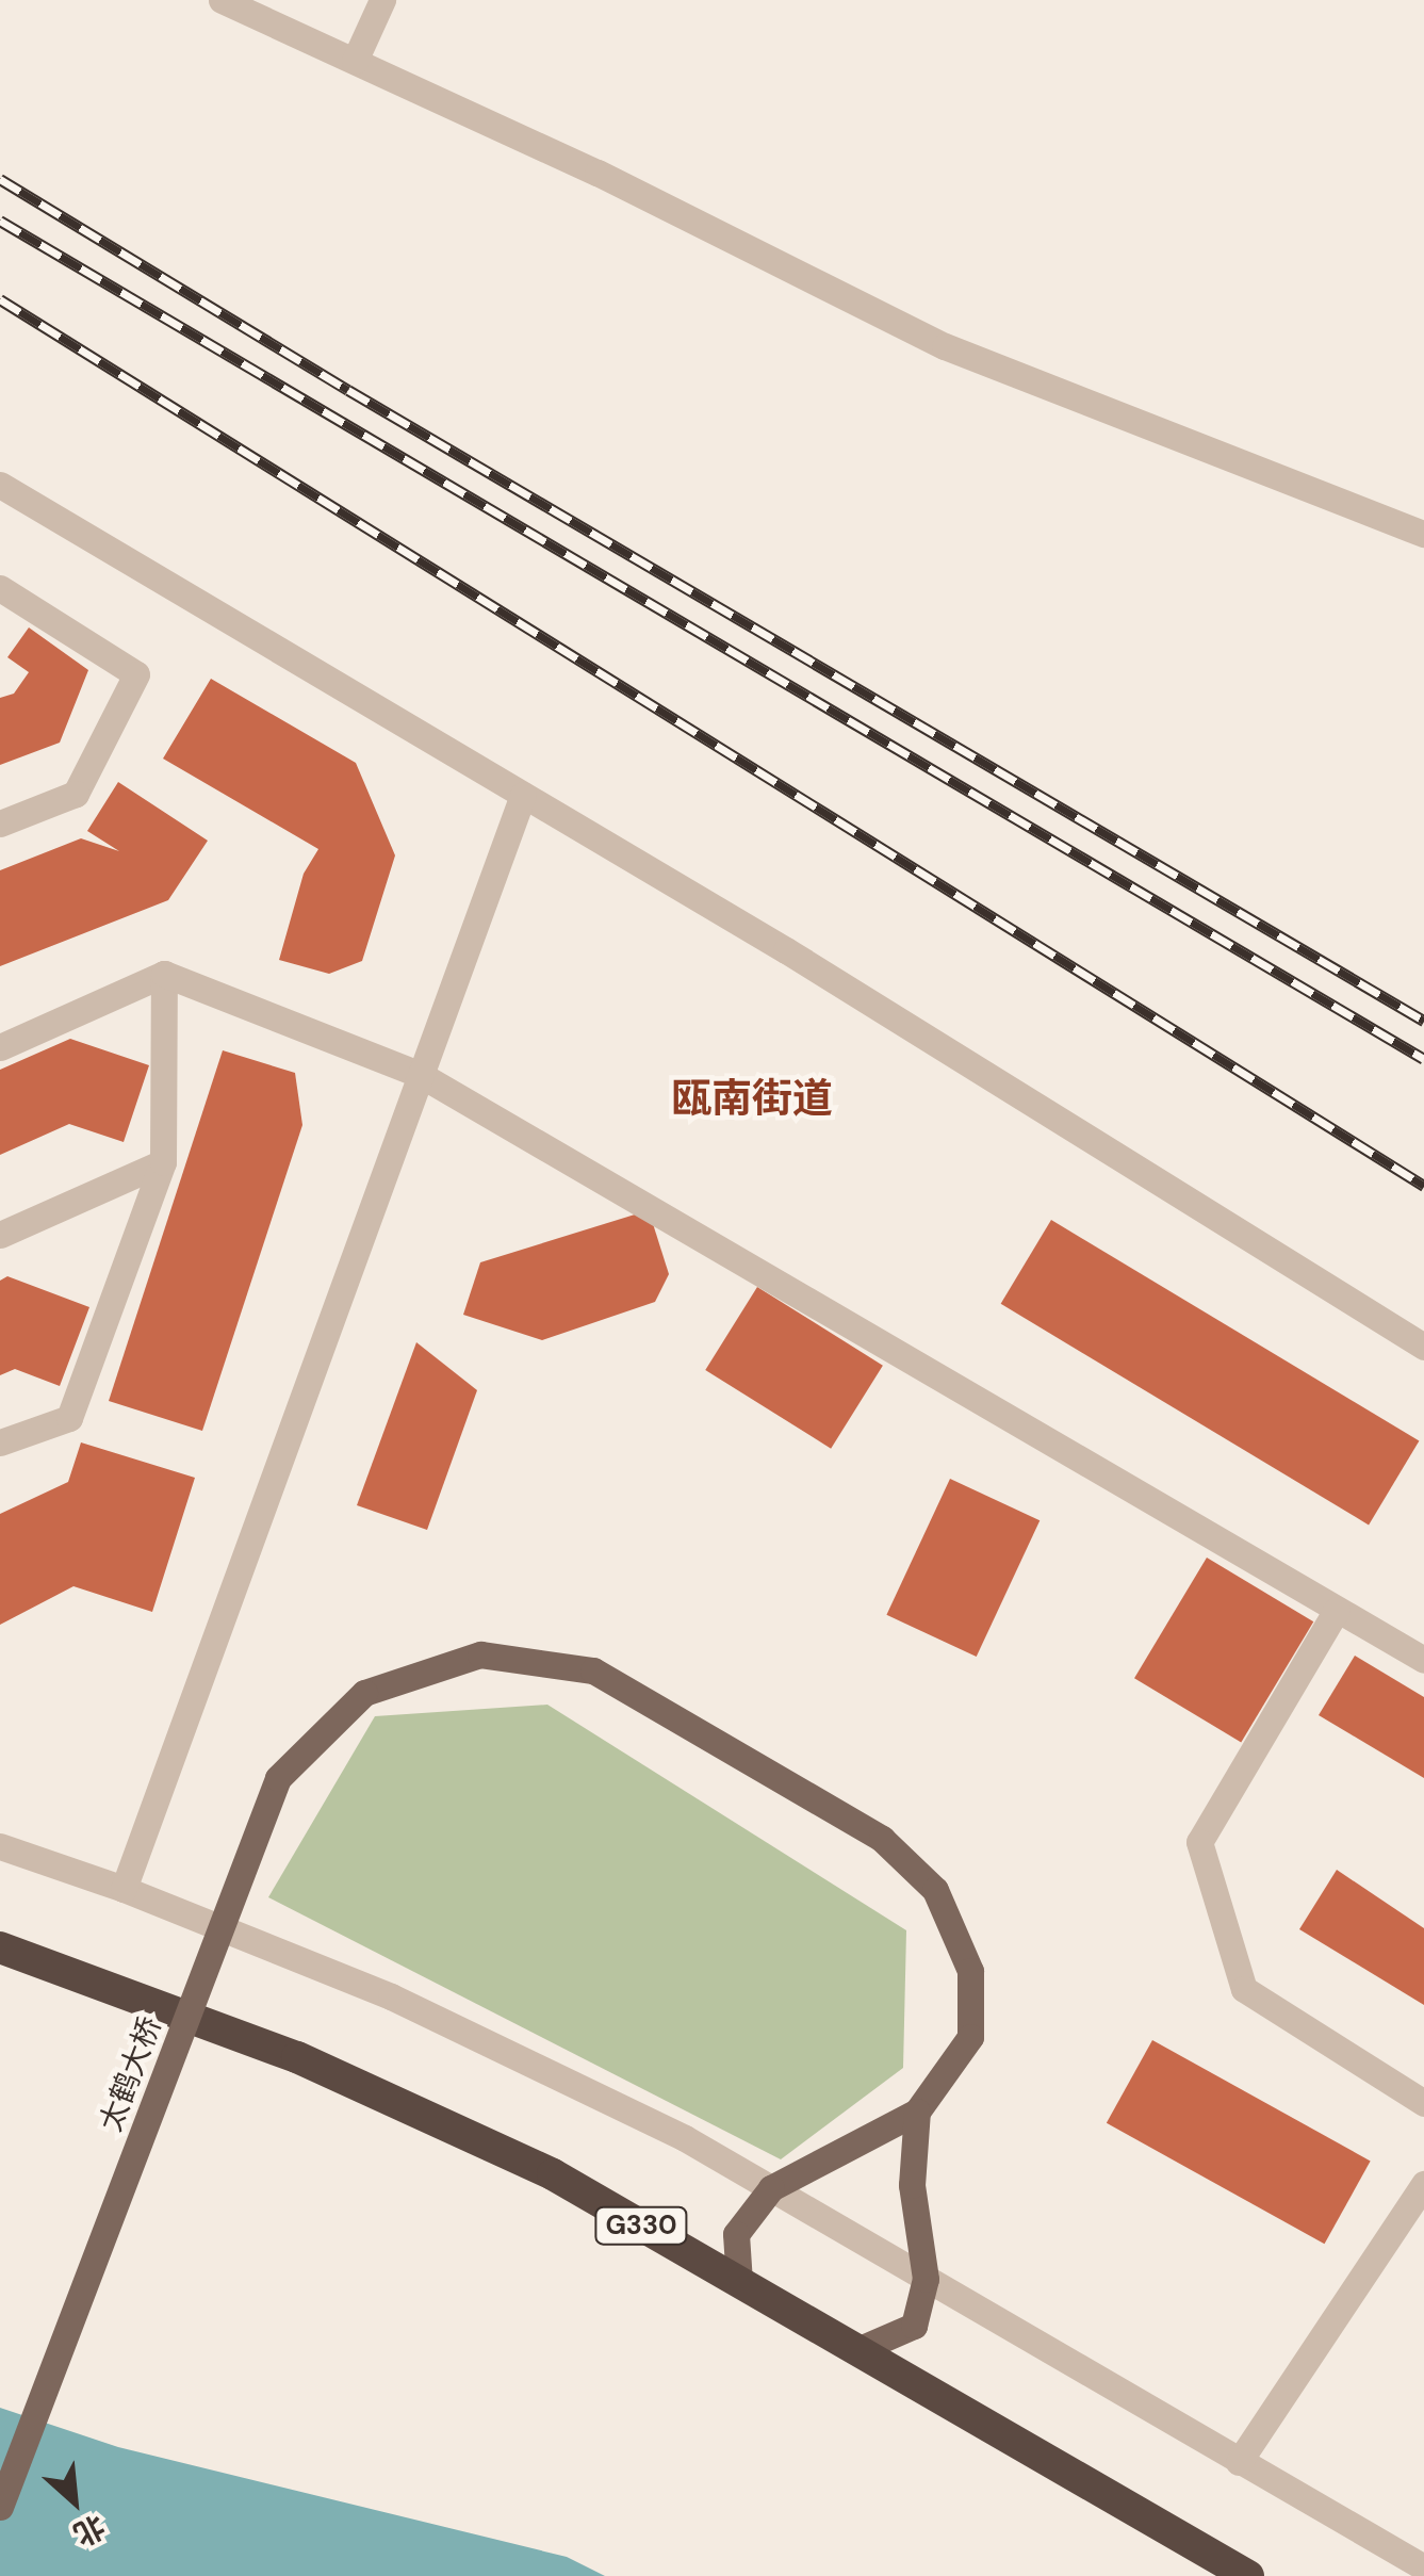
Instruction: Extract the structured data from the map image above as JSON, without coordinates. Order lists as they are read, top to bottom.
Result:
{
  "streets": {
    "highway": ["G330"],
    "main road": ["太鹤大桥"]
  },
  "districts": ["瓯南街道"],
  "north": "bottom right"
}
